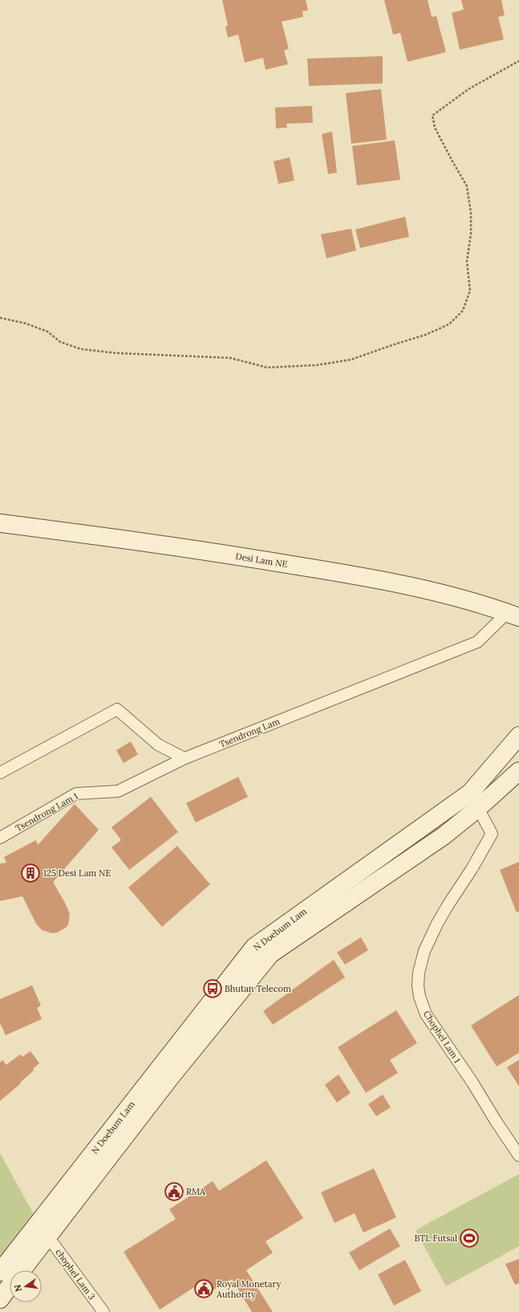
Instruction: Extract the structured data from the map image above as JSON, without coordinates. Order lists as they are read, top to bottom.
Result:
{
  "streets": {
    "main road": ["Desi Lam NE", "N Doebum Lam"],
    "lane": [
      "Tsendrong Lam",
      "Tsendrong Lam 1",
      "Chophel Lam 1",
      "chophel Lam 3"
    ]
  },
  "crossings": [
    ["Desi Lam NE", "Tsendrong Lam"],
    ["Tsendrong Lam", "Tsendrong Lam 1"],
    ["N Doebum Lam", "Chophel Lam 1"],
    ["N Doebum Lam", "chophel Lam 3"]
  ],
  "places": {
    "building": ["125 Desi Lam NE"],
    "bus stop": ["Bhutan Telecom"],
    "public building": ["RMA", "Royal Monetary Authority"],
    "sports": ["BTL Futsal"]
  },
  "north": "left"
}
